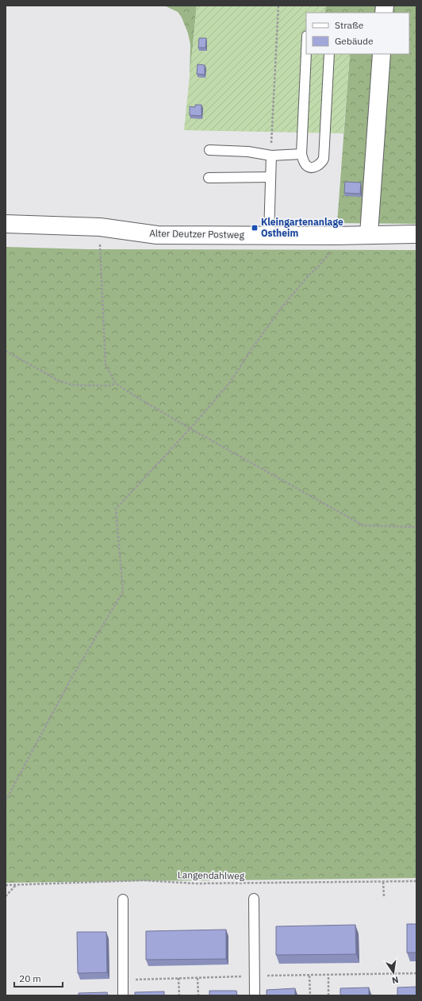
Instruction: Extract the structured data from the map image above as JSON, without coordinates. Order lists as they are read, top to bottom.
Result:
{
  "streets": {
    "street": ["Alter Deutzer Postweg"],
    "path": ["Langendahlweg"]
  },
  "places": {
    "transit": ["Kleingartenanlage Ostheim"]
  },
  "legend": ["Straße", "Gebäude"],
  "scale_bar": "20 m",
  "north": "bottom"
}
